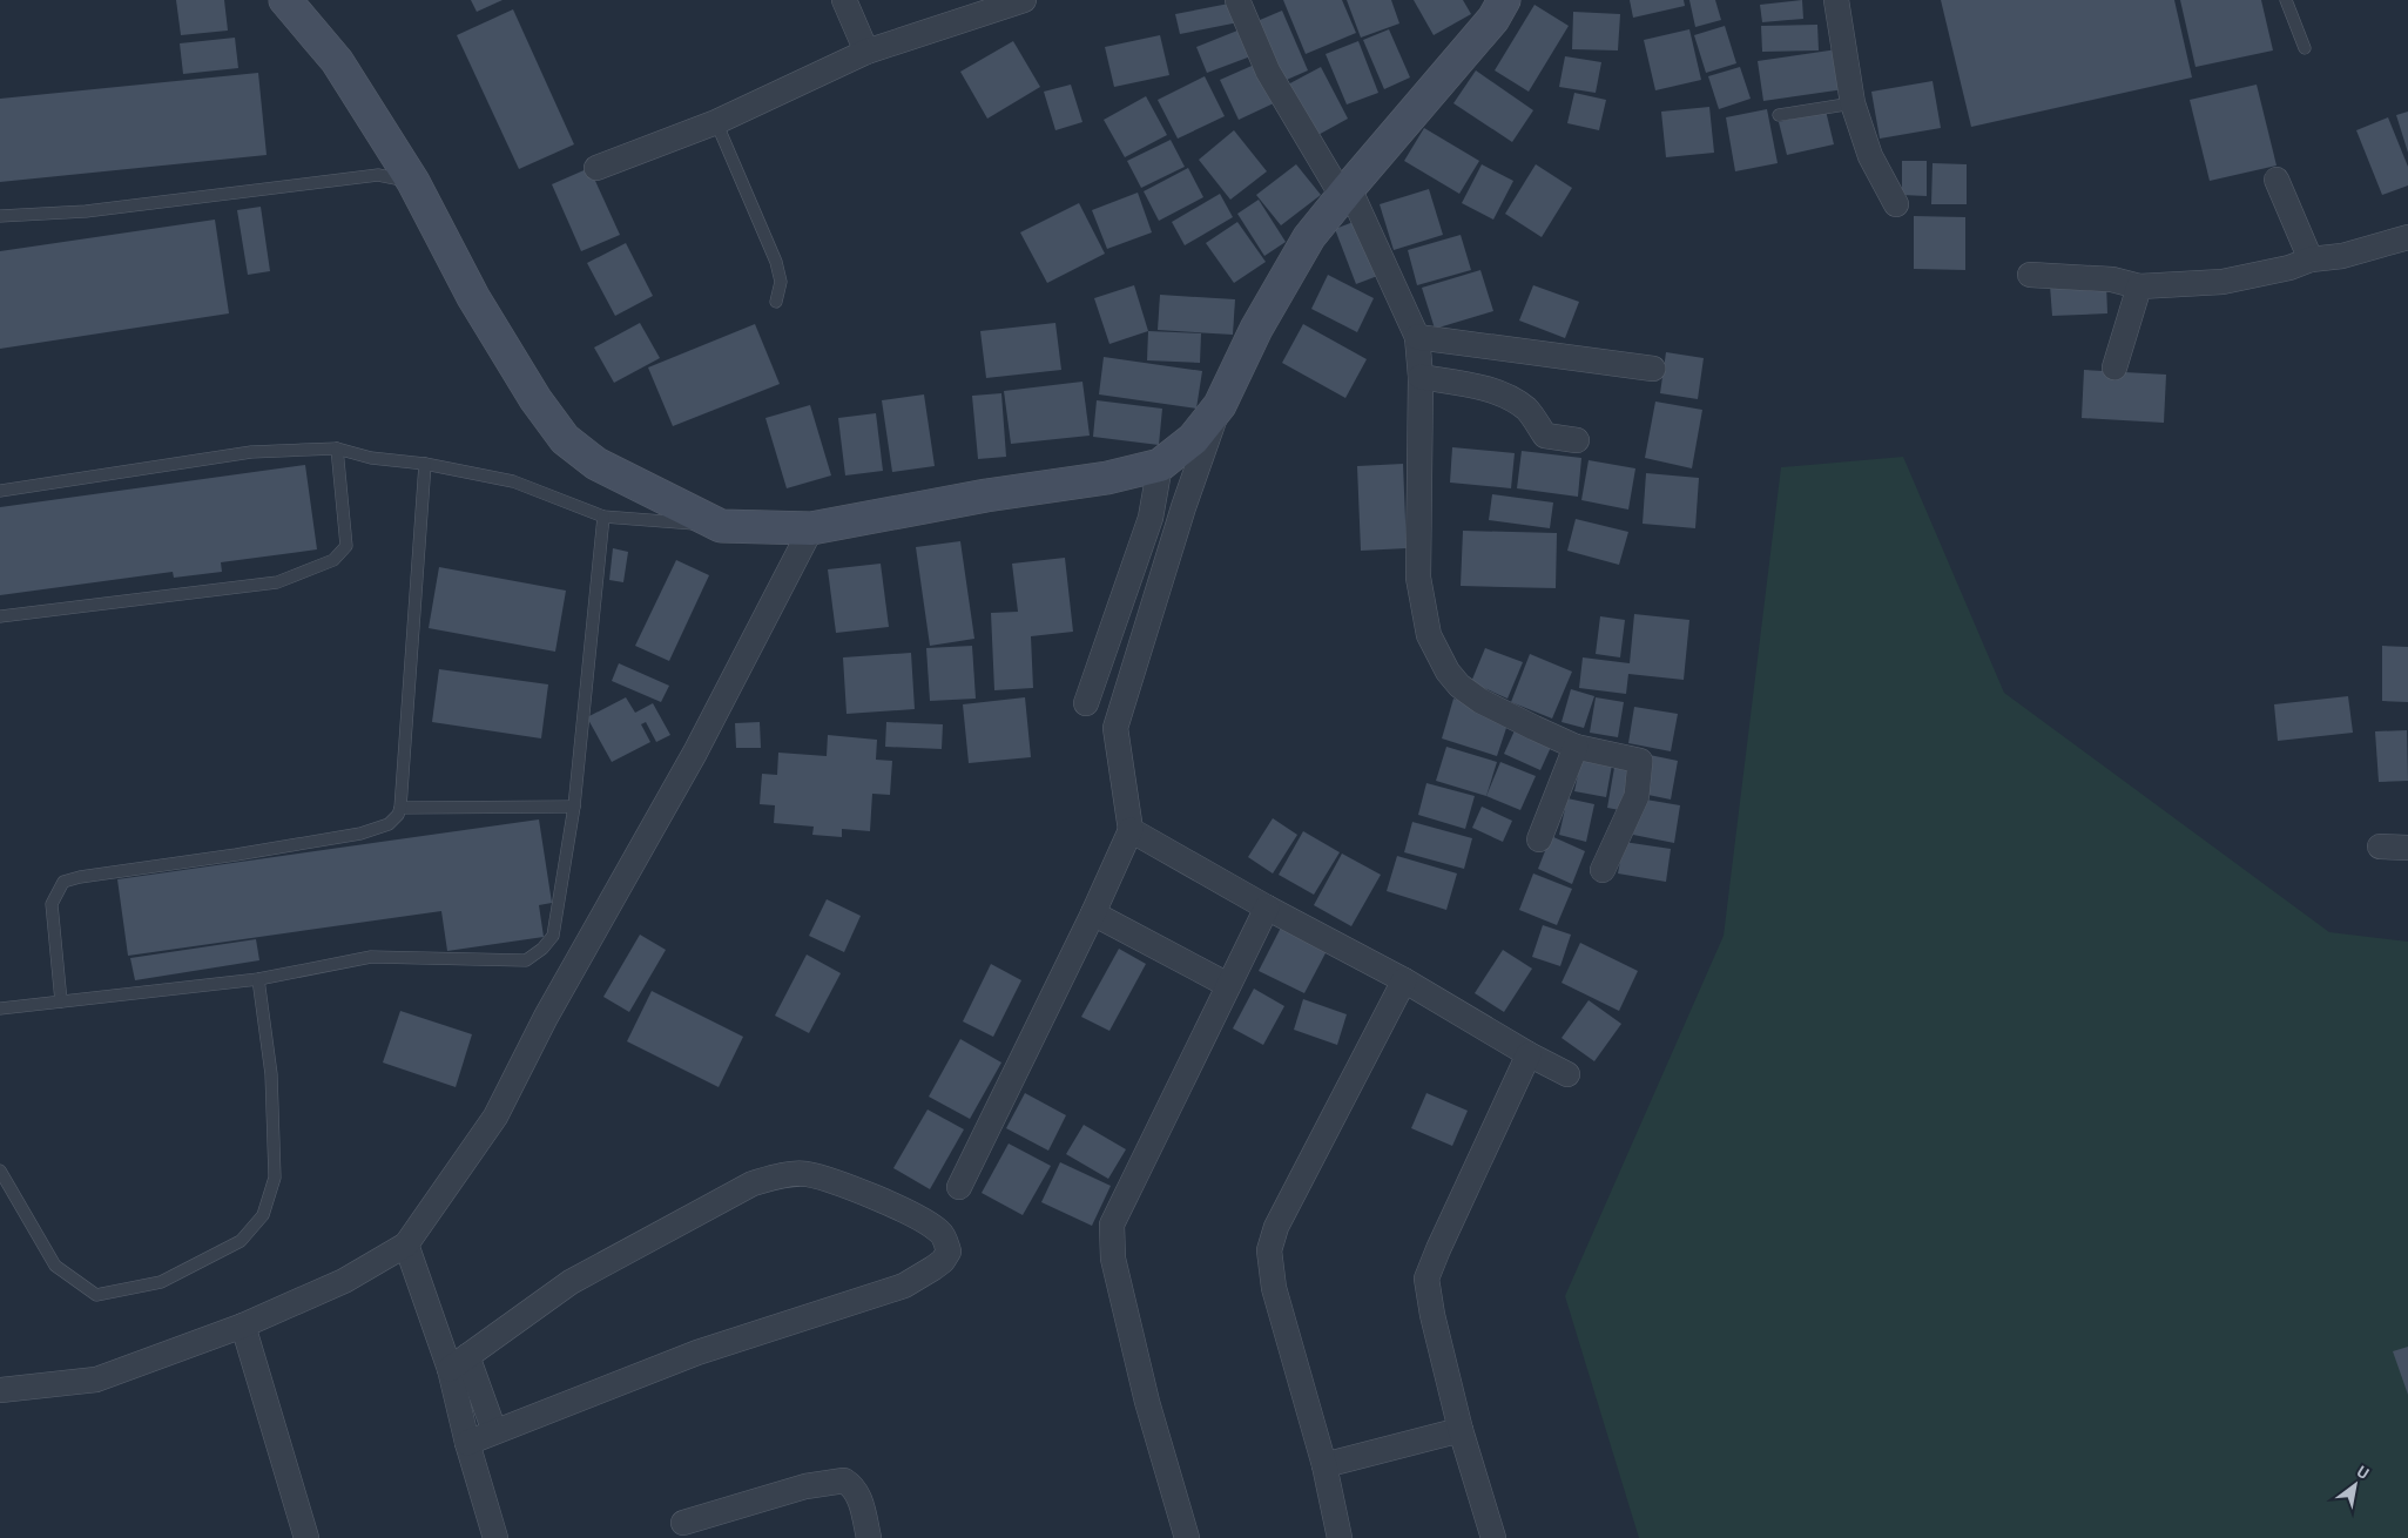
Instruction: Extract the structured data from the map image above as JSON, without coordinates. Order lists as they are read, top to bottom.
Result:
{
  "north": "top right"
}
